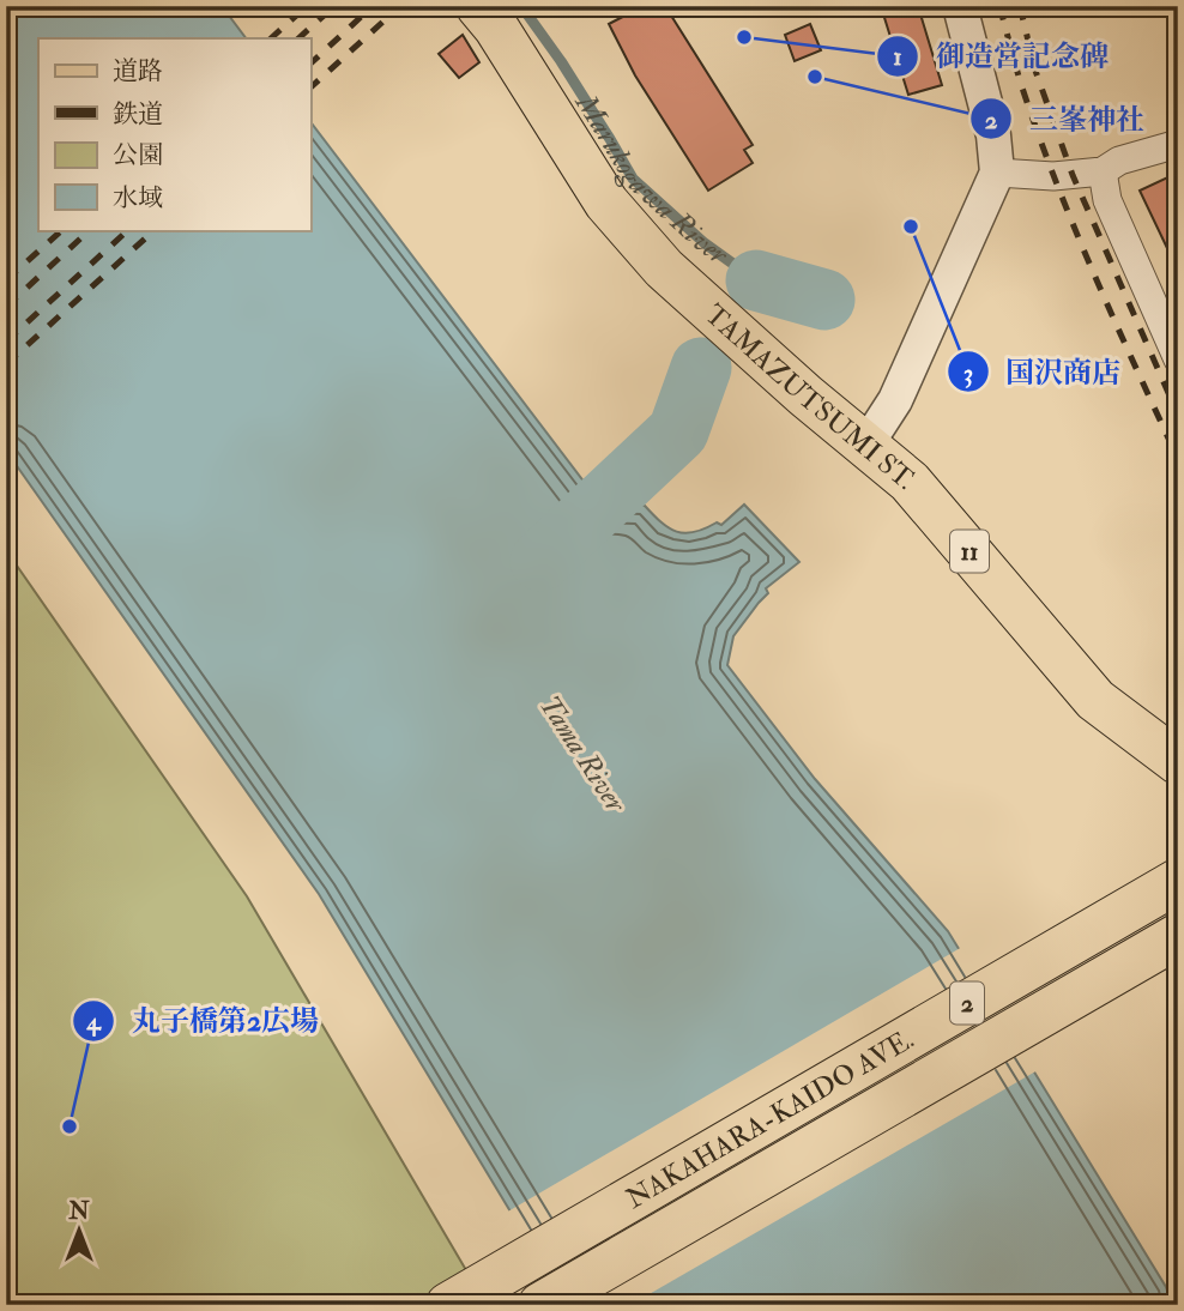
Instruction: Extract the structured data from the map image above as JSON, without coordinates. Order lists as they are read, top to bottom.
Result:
{
  "streets": {
    "main road": [
      "TAMAZUTSUMI ST.",
      "11",
      "2",
      "NAKAHARA-KAIDO AVE."
    ]
  },
  "water": ["Marukogawa River", "Tama River"],
  "places": [
    "御造営記念碑",
    "三峯神社",
    "国沢商店",
    "丸子橋第2広場"
  ],
  "legend": [
    "道路",
    "鉄道",
    "公園",
    "水域"
  ],
  "north": "top"
}
